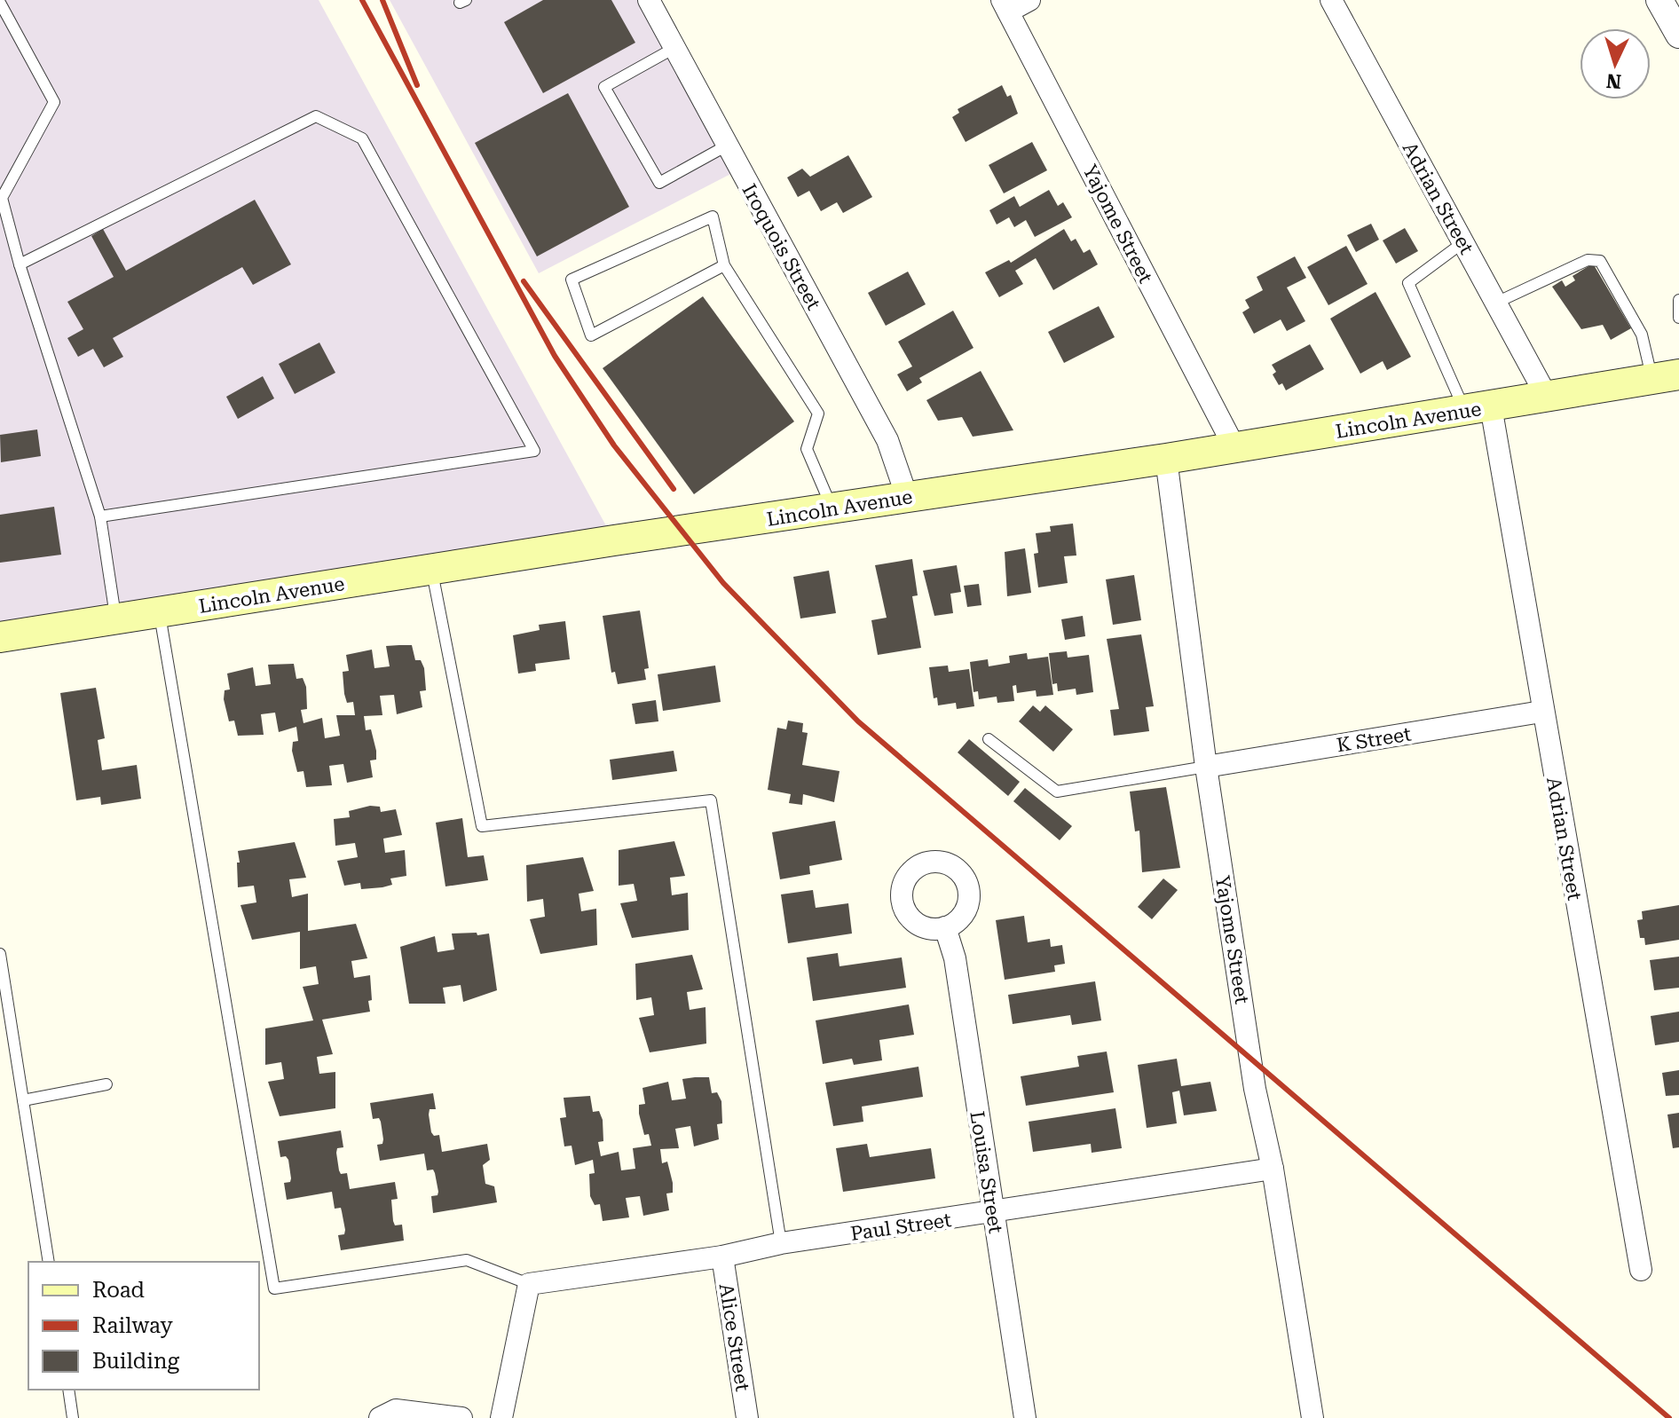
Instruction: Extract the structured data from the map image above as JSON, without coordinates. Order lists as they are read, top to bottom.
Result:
{
  "streets": {
    "main road": ["Lincoln Avenue"],
    "street": [
      "Adrian Street",
      "Yajome Street",
      "Iroquois Street",
      "K Street",
      "Louisa Street",
      "Paul Street",
      "Alice Street"
    ]
  },
  "crossings": [
    ["Adrian Street", "Lincoln Avenue"],
    ["Adrian Street", "K Street"],
    ["Yajome Street", "Lincoln Avenue"],
    ["Yajome Street", "K Street"],
    ["Yajome Street", "Paul Street"],
    ["Iroquois Street", "Lincoln Avenue"],
    ["Louisa Street", "Paul Street"],
    ["Paul Street", "Alice Street"]
  ],
  "legend": ["Road", "Railway", "Building"],
  "north": "bottom"
}
